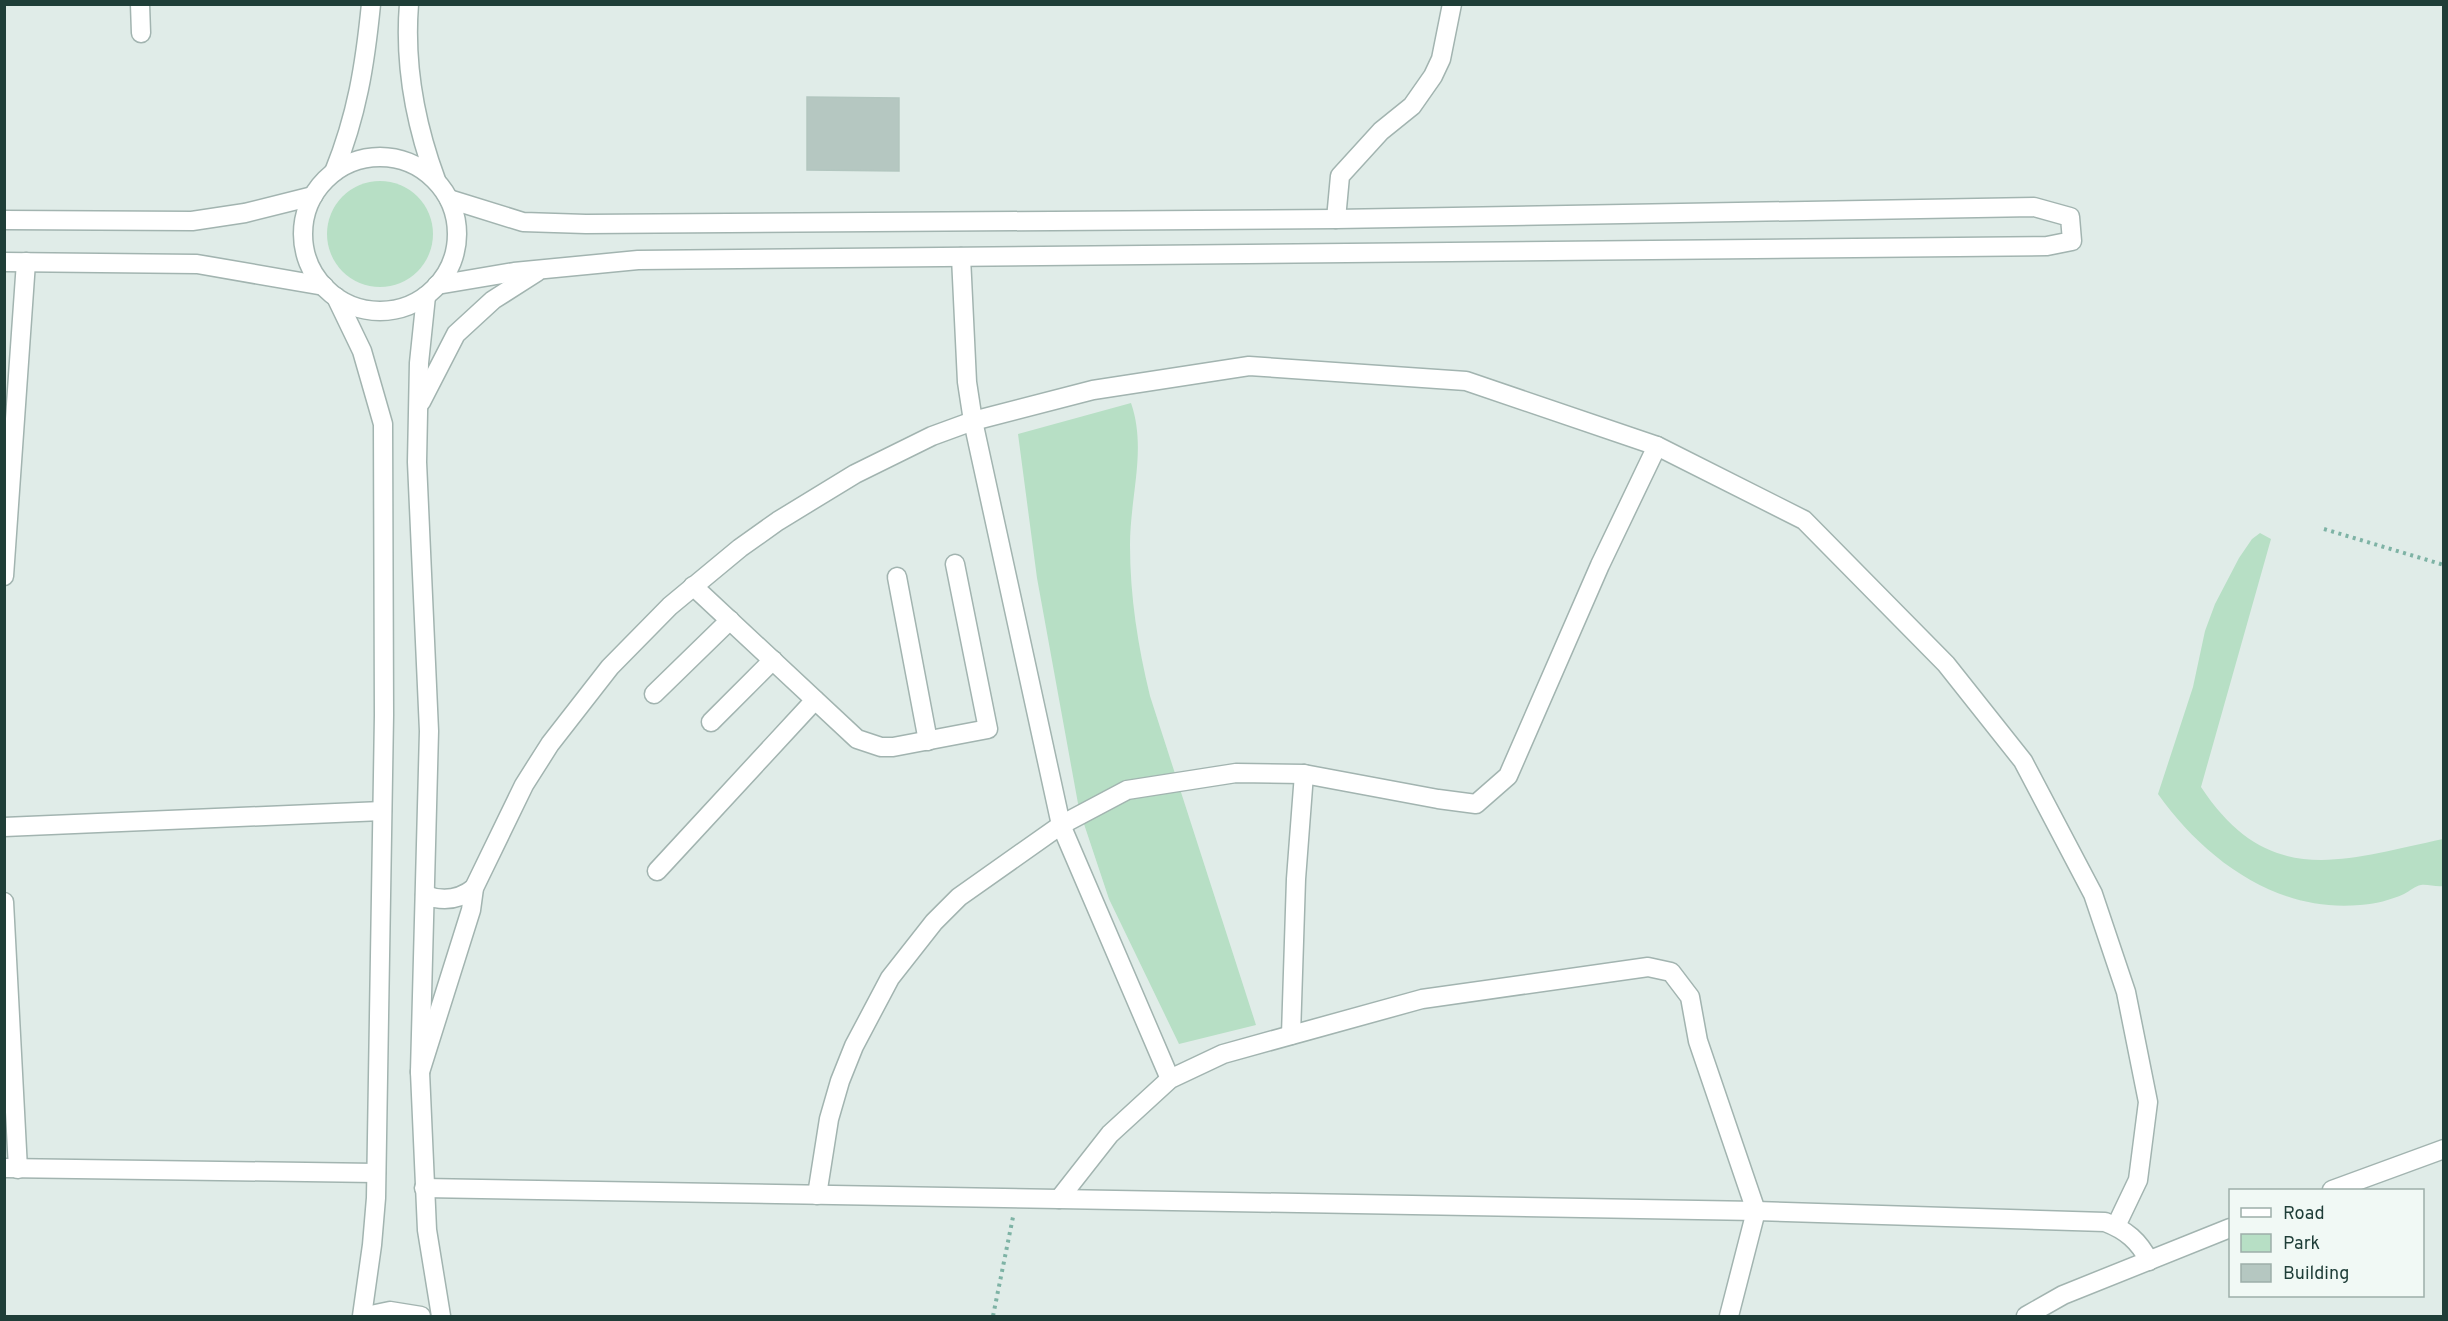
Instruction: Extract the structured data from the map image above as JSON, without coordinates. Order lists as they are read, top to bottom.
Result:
{
  "legend": ["Road", "Park", "Building"]
}
